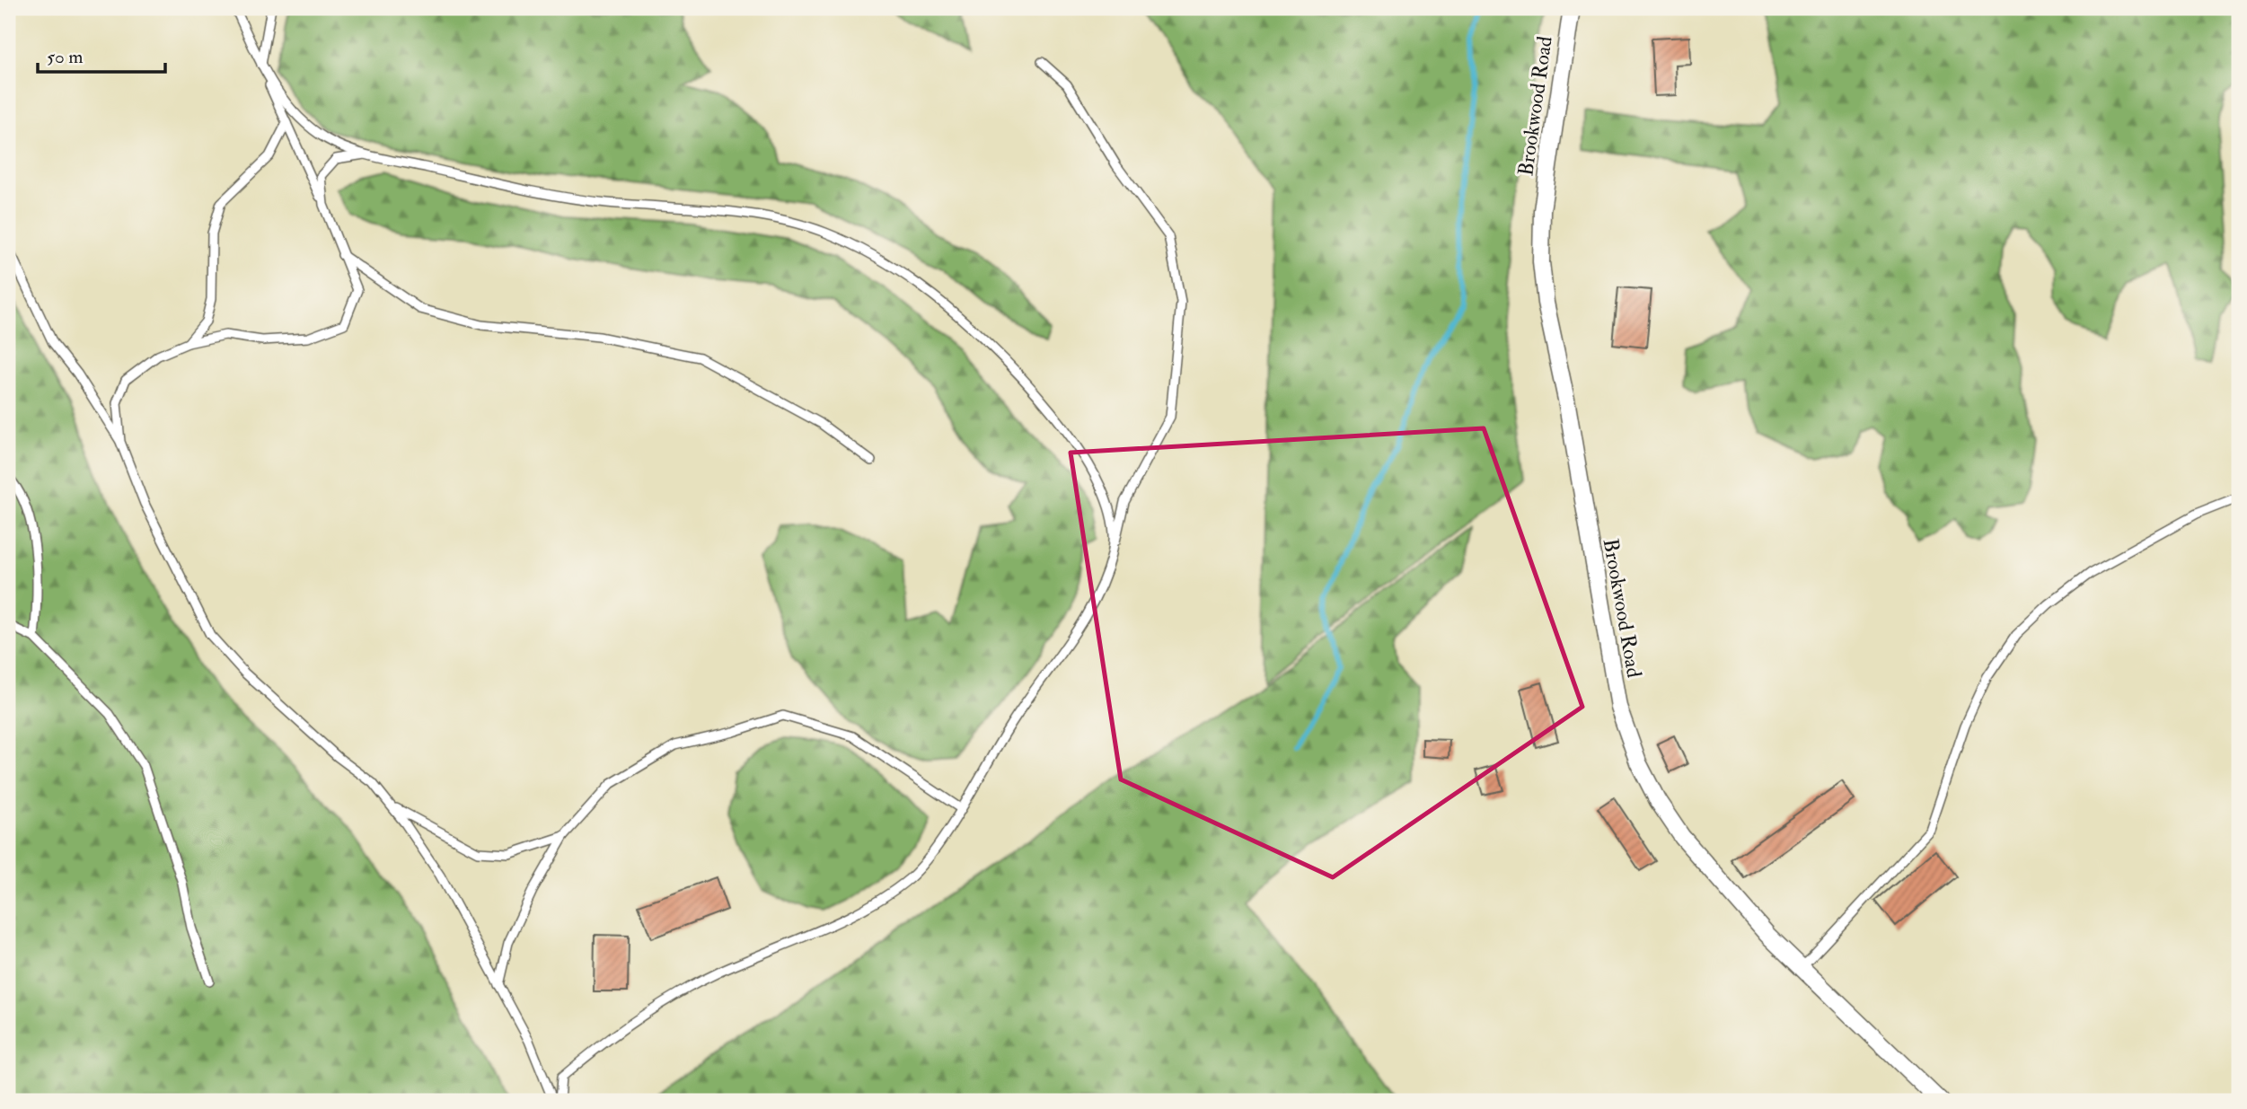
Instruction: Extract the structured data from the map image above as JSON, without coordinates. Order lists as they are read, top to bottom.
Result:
{
  "streets": {
    "street": ["Brookwood Road"]
  },
  "scale_bar": "50 m"
}
